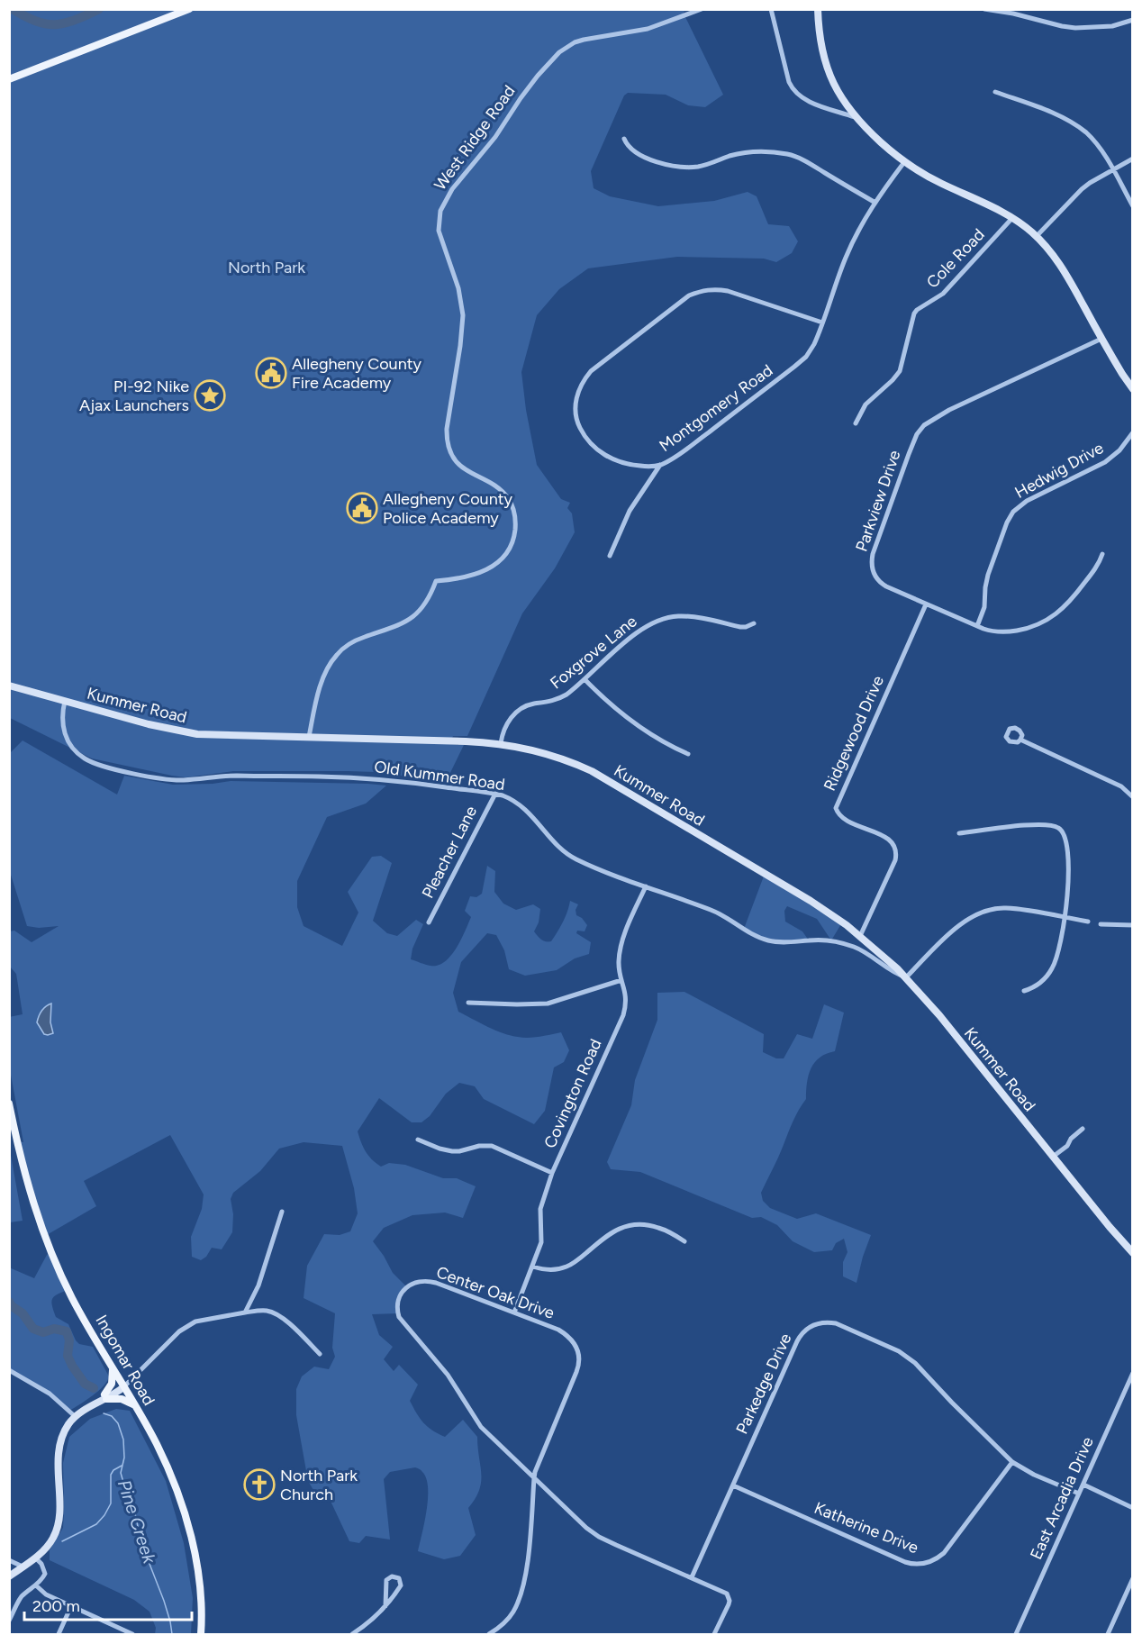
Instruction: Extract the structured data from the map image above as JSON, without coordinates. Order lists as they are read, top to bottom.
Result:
{
  "streets": {
    "main road": ["Ingomar Road"],
    "street": [
      "West Ridge Road",
      "Cole Road",
      "Montgomery Road",
      "Hedwig Drive",
      "Parkview Drive",
      "Foxgrove Lane",
      "Kummer Road",
      "Ridgewood Drive",
      "Old Kummer Road",
      "Pleacher Lane",
      "Covington Road",
      "Center Oak Drive",
      "Parkedge Drive",
      "East Arcadia Drive",
      "Katherine Drive"
    ]
  },
  "crossings": [
    ["West Ridge Road", "Kummer Road"],
    ["Hedwig Drive", "Parkview Drive"],
    ["Parkview Drive", "Ridgewood Drive"],
    ["Foxgrove Lane", "Kummer Road"],
    ["Kummer Road", "Ridgewood Drive"],
    ["Kummer Road", "Old Kummer Road"],
    ["Old Kummer Road", "Pleacher Lane"],
    ["Old Kummer Road", "Covington Road"],
    ["Covington Road", "Center Oak Drive"],
    ["Parkedge Drive", "East Arcadia Drive"],
    ["Parkedge Drive", "Katherine Drive"]
  ],
  "water": ["Pine Creek"],
  "parks": ["North Park"],
  "places": {
    "public building": ["Allegheny County Fire Academy", "Allegheny County Police Academy"],
    "place": ["PI-92 Nike Ajax Launchers"],
    "church": ["North Park Church"]
  },
  "scale_bar": "200 m"
}
